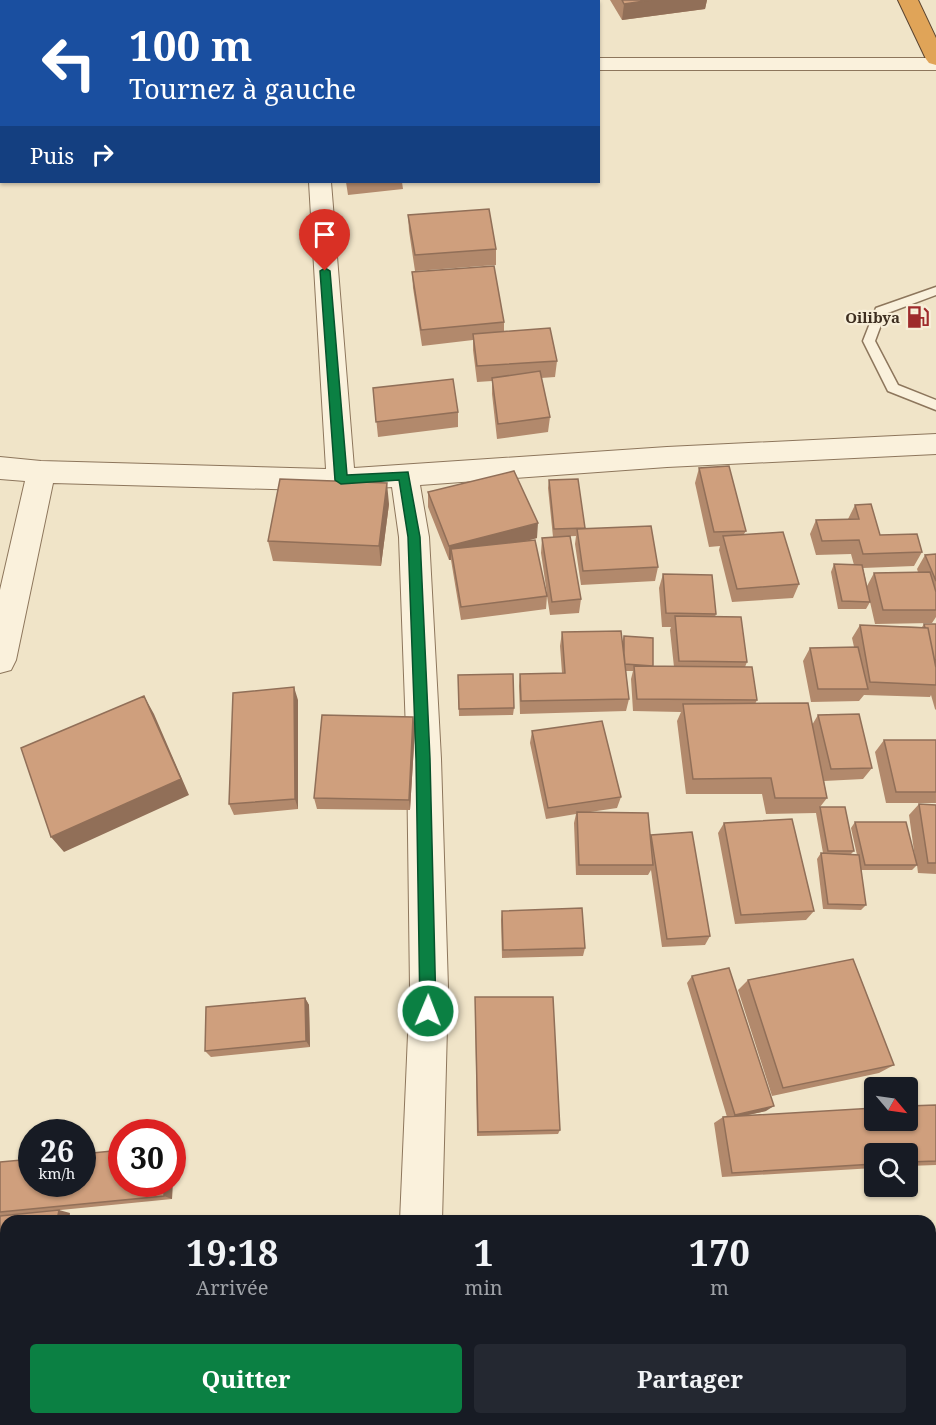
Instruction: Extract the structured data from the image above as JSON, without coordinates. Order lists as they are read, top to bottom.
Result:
{
  "places": {
    "fuel station": ["Oilibya"]
  },
  "north": "bottom right",
  "page": {
    "turn": ["100 m", "Tournez à gauche"],
    "then": "Puis",
    "speed": "26 km/h",
    "limit": "30",
    "eta": [
      "19:18",
      "Arrivée",
      "1",
      "min",
      "170",
      "m"
    ],
    "buttons": ["Quitter", "Partager"]
  }
}
